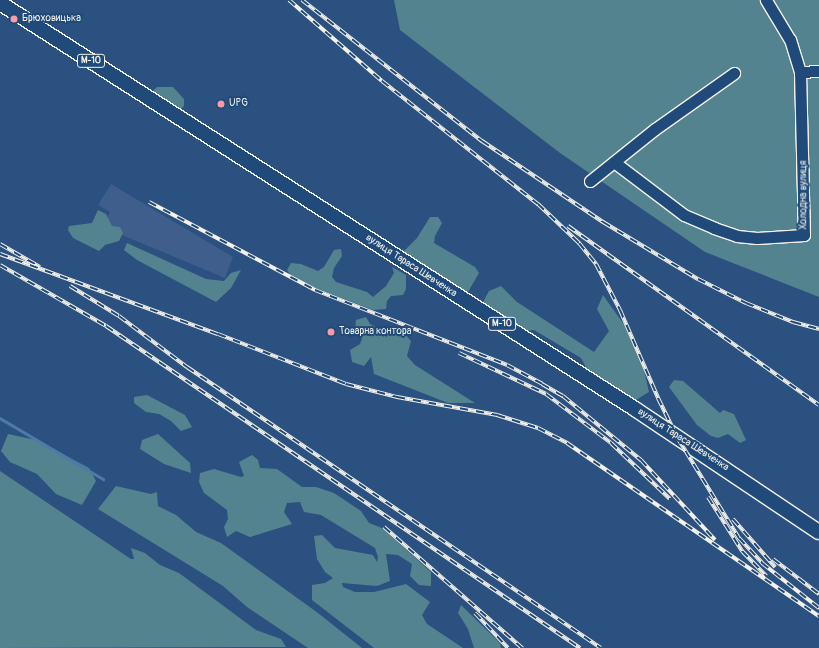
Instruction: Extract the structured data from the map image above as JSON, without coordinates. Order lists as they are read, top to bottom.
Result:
{
  "streets": {
    "main road": ["М-10", "вулиця Тараса Шевченка"],
    "street": ["Холодна вулиця"]
  },
  "places": ["Брюховицька", "UPG", "Товарна контора"]
}
